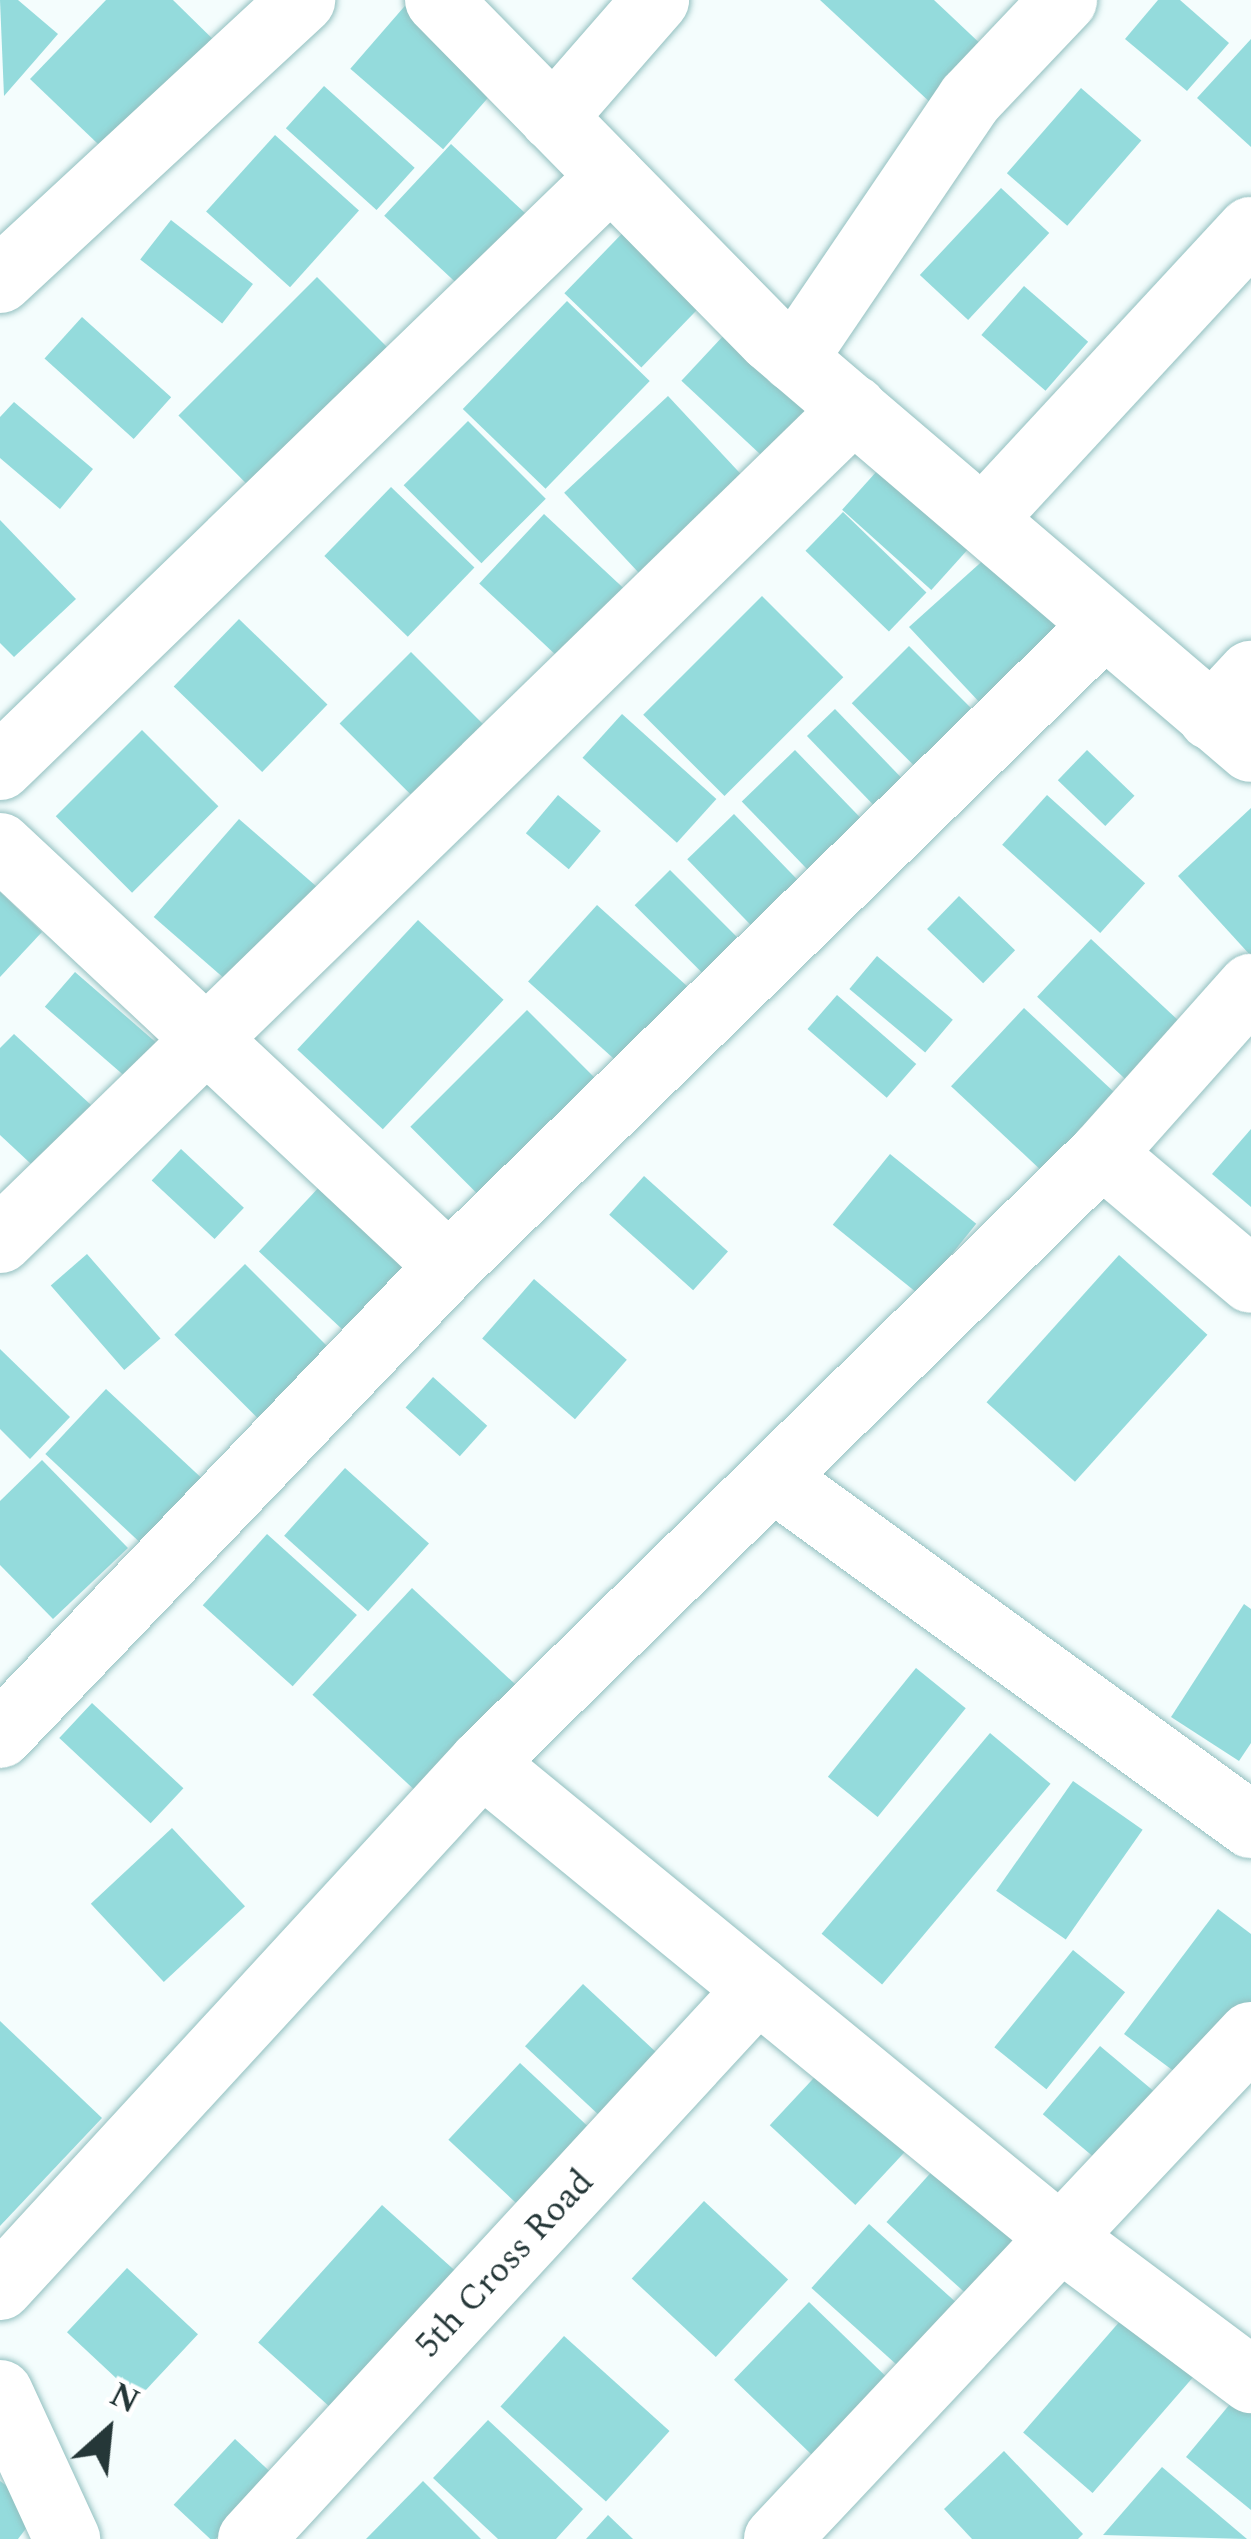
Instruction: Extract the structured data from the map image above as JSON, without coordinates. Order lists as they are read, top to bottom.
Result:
{
  "streets": {
    "street": ["5th Cross Road"]
  },
  "north": "top right"
}
